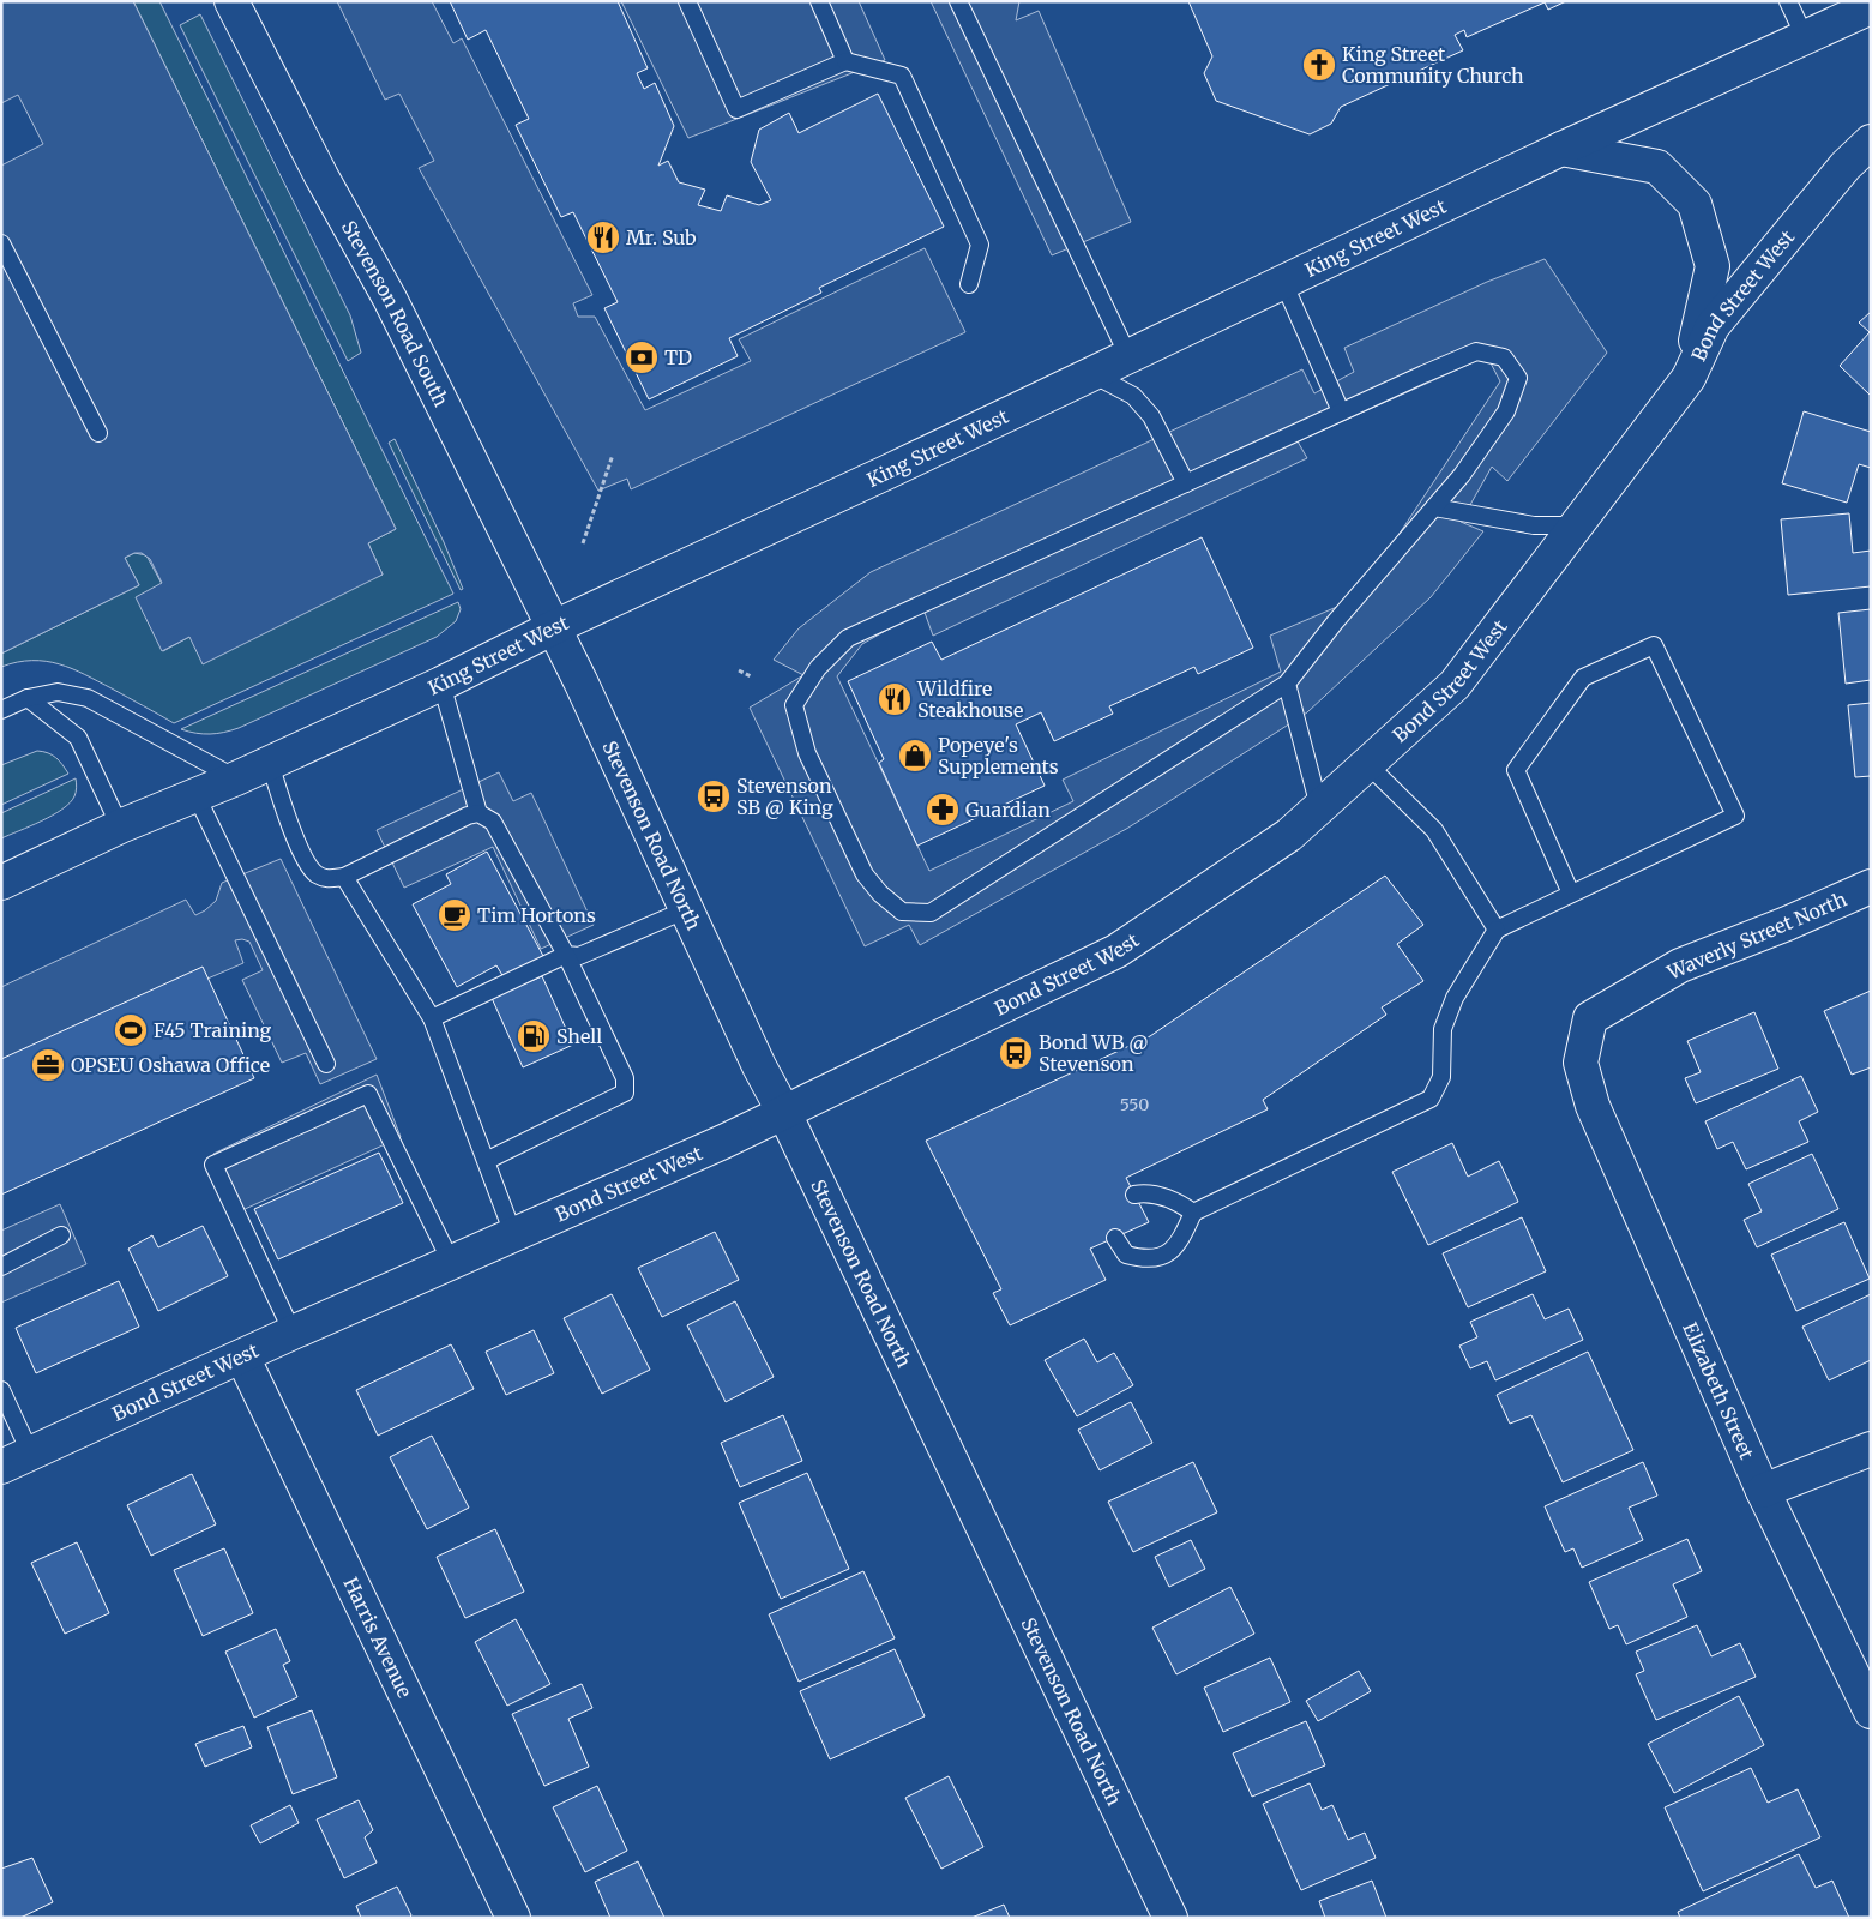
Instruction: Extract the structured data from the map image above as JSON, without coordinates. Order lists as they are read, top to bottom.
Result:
{
  "streets": {
    "main road": [
      "King Street West",
      "Bond Street West",
      "Stevenson Road South",
      "Stevenson Road North",
      "Waverly Street North",
      "Elizabeth Street",
      "Harris Avenue"
    ]
  },
  "crossings": [
    ["King Street West", "Stevenson Road South"],
    ["King Street West", "Stevenson Road North"],
    ["Bond Street West", "Stevenson Road North"],
    ["Bond Street West", "Harris Avenue"],
    ["Stevenson Road South", "Stevenson Road North"],
    ["Waverly Street North", "Elizabeth Street"]
  ],
  "places": {
    "church": ["King Street Community Church"],
    "restaurant": ["Mr. Sub", "Wildfire Steakhouse"],
    "bank": ["TD"],
    "shop": ["Popeye's Supplements"],
    "bus stop": ["Stevenson SB @ King", "Bond WB @ Stevenson"],
    "pharmacy": ["Guardian"],
    "cafe": ["Tim Hortons"],
    "sports": ["F45 Training"],
    "fuel station": ["Shell"],
    "office": ["OPSEU Oshawa Office"]
  },
  "house_numbers": ["550"]
}
